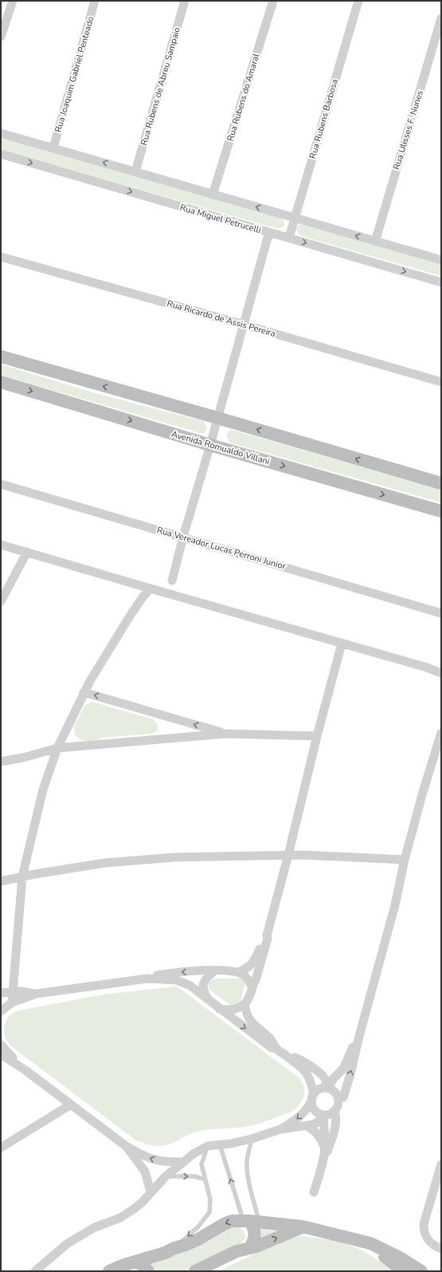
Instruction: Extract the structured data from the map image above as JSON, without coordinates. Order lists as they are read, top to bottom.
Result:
{
  "streets": {
    "street": [
      "Rua Joaquim Gabriel Penteado",
      "Rua Rubens de Abreu Sampaio",
      "Rua Rubens do Amaral",
      "Rua Rubens Barbosa",
      "Rua Ulisses F. Nunes",
      "Rua Miguel Petrucelli",
      "Rua Ricardo de Assis Pereira",
      "Avenida Romualdo Villani",
      "Rua Vereador Lucas Perroni Junior"
    ]
  },
  "crossings": [
    ["Rua Rubens Barbosa", "Rua Miguel Petrucelli"]
  ]
}
